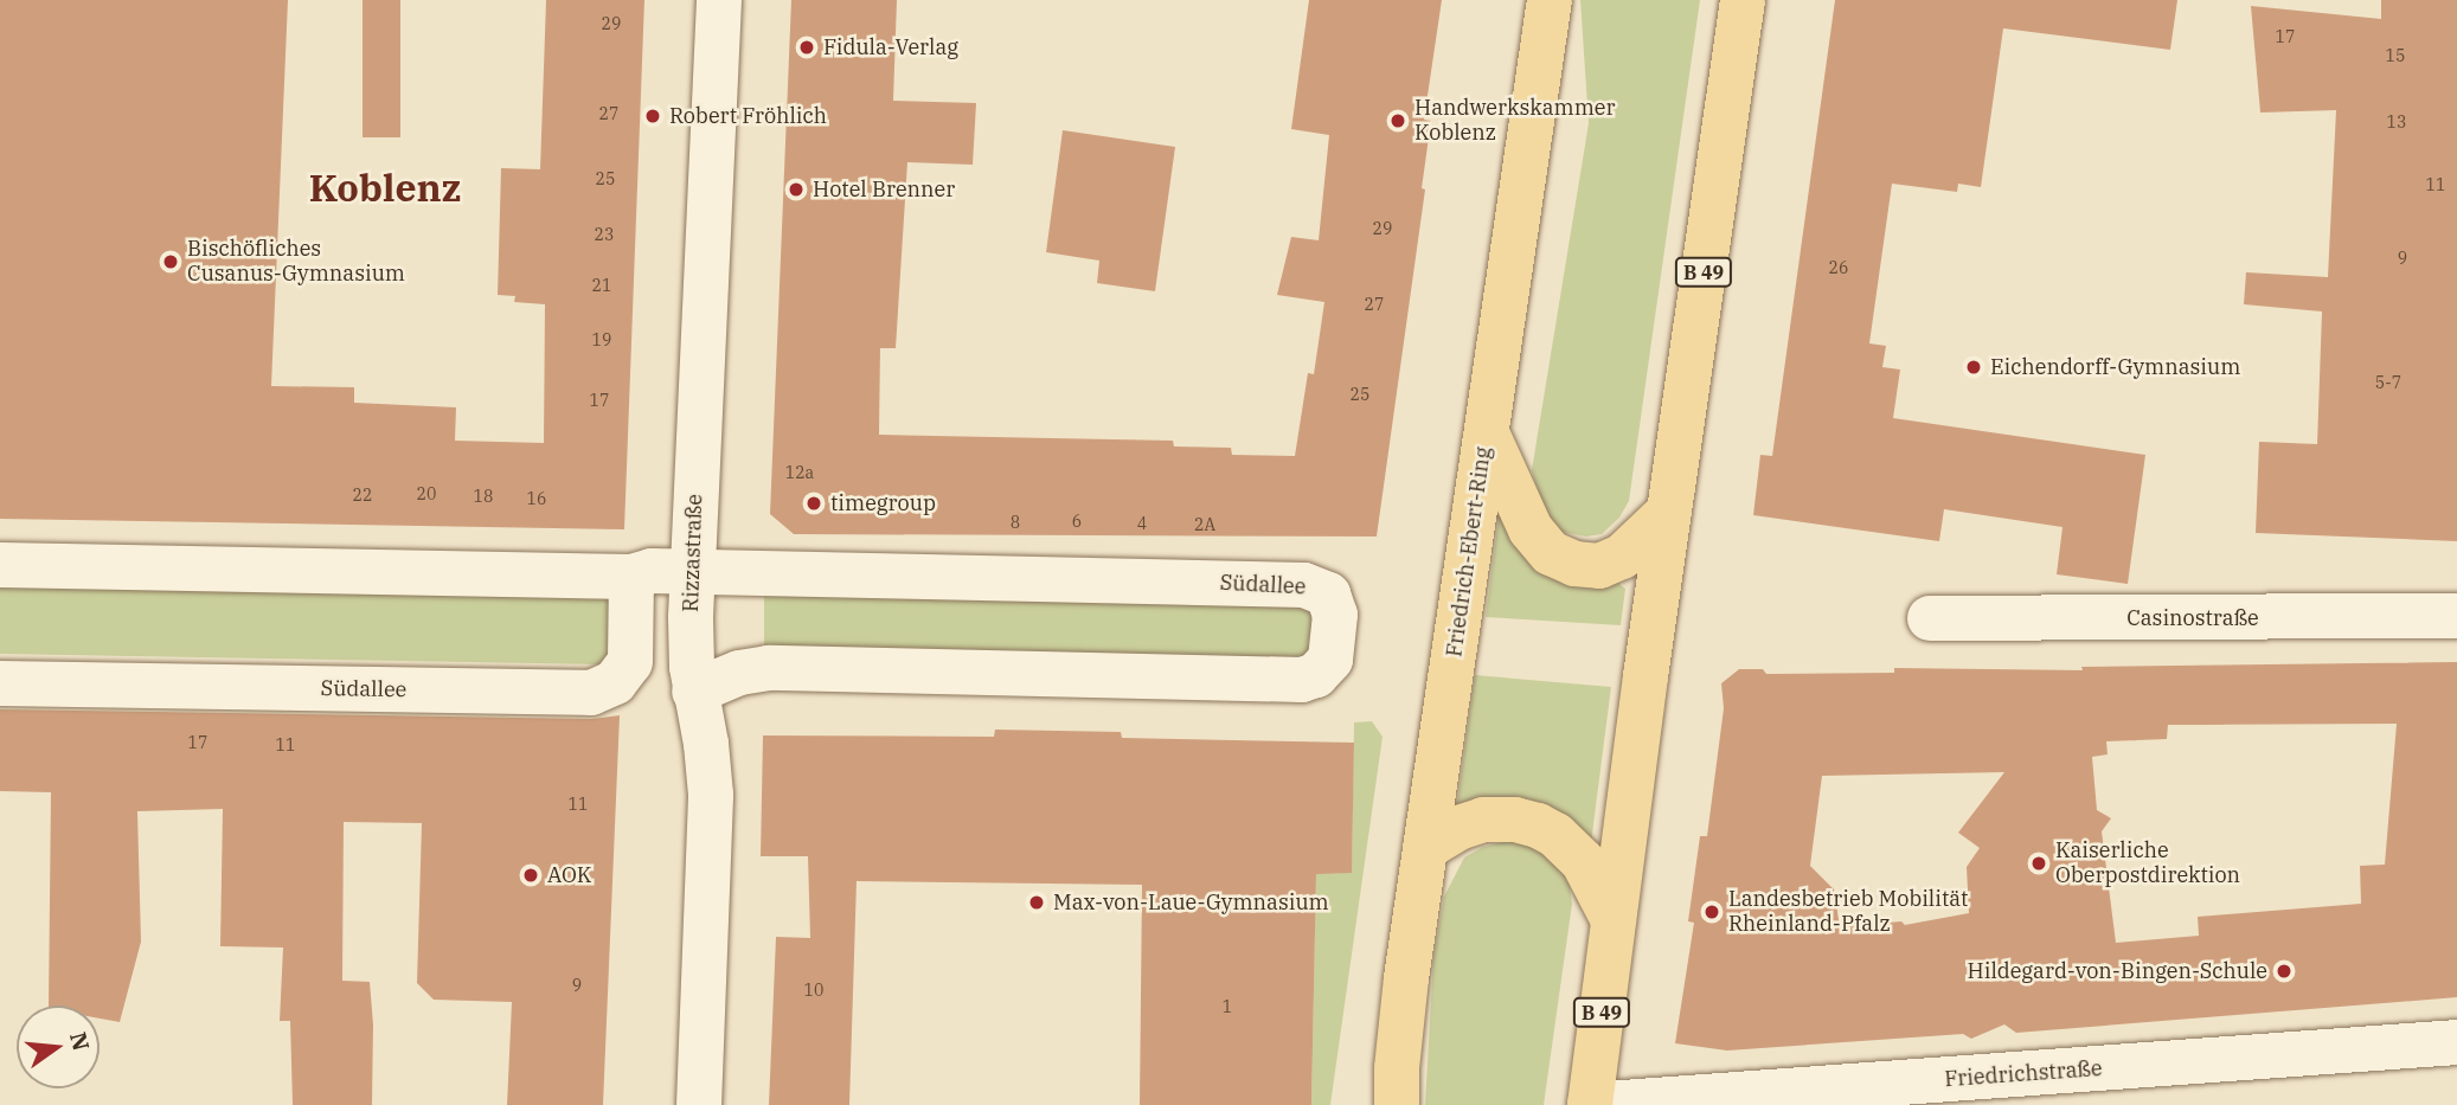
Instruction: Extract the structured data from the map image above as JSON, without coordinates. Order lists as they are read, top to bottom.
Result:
{
  "streets": {
    "main road": ["B 49", "Friedrich-Ebert-Ring"],
    "street": [
      "Rizzastraße",
      "Südallee",
      "Casinostraße",
      "Friedrichstraße"
    ]
  },
  "crossings": [
    ["B 49", "Friedrichstraße"],
    ["Rizzastraße", "Südallee"]
  ],
  "districts": ["Koblenz"],
  "places": [
    "Fidula-Verlag",
    "Robert Fröhlich",
    "Handwerkskammer Koblenz",
    "Hotel Brenner",
    "Bischöfliches Cusanus-Gymnasium",
    "Eichendorff-Gymnasium",
    "timegroup",
    "Kaiserliche Oberpostdirektion",
    "AOK",
    "Max-von-Laue-Gymnasium",
    "Landesbetrieb Mobilität Rheinland-Pfalz",
    "Hildegard-von-Bingen-Schule"
  ],
  "house_numbers": [
    "29",
    "17",
    "15",
    "27",
    "13",
    "25",
    "11",
    "29",
    "23",
    "9",
    "26",
    "21",
    "27",
    "19",
    "5-7",
    "25",
    "17",
    "12a",
    "20",
    "22",
    "18",
    "16",
    "6",
    "8",
    "4",
    "2A",
    "17",
    "11",
    "11",
    "9",
    "10",
    "1"
  ],
  "north": "right"
}
